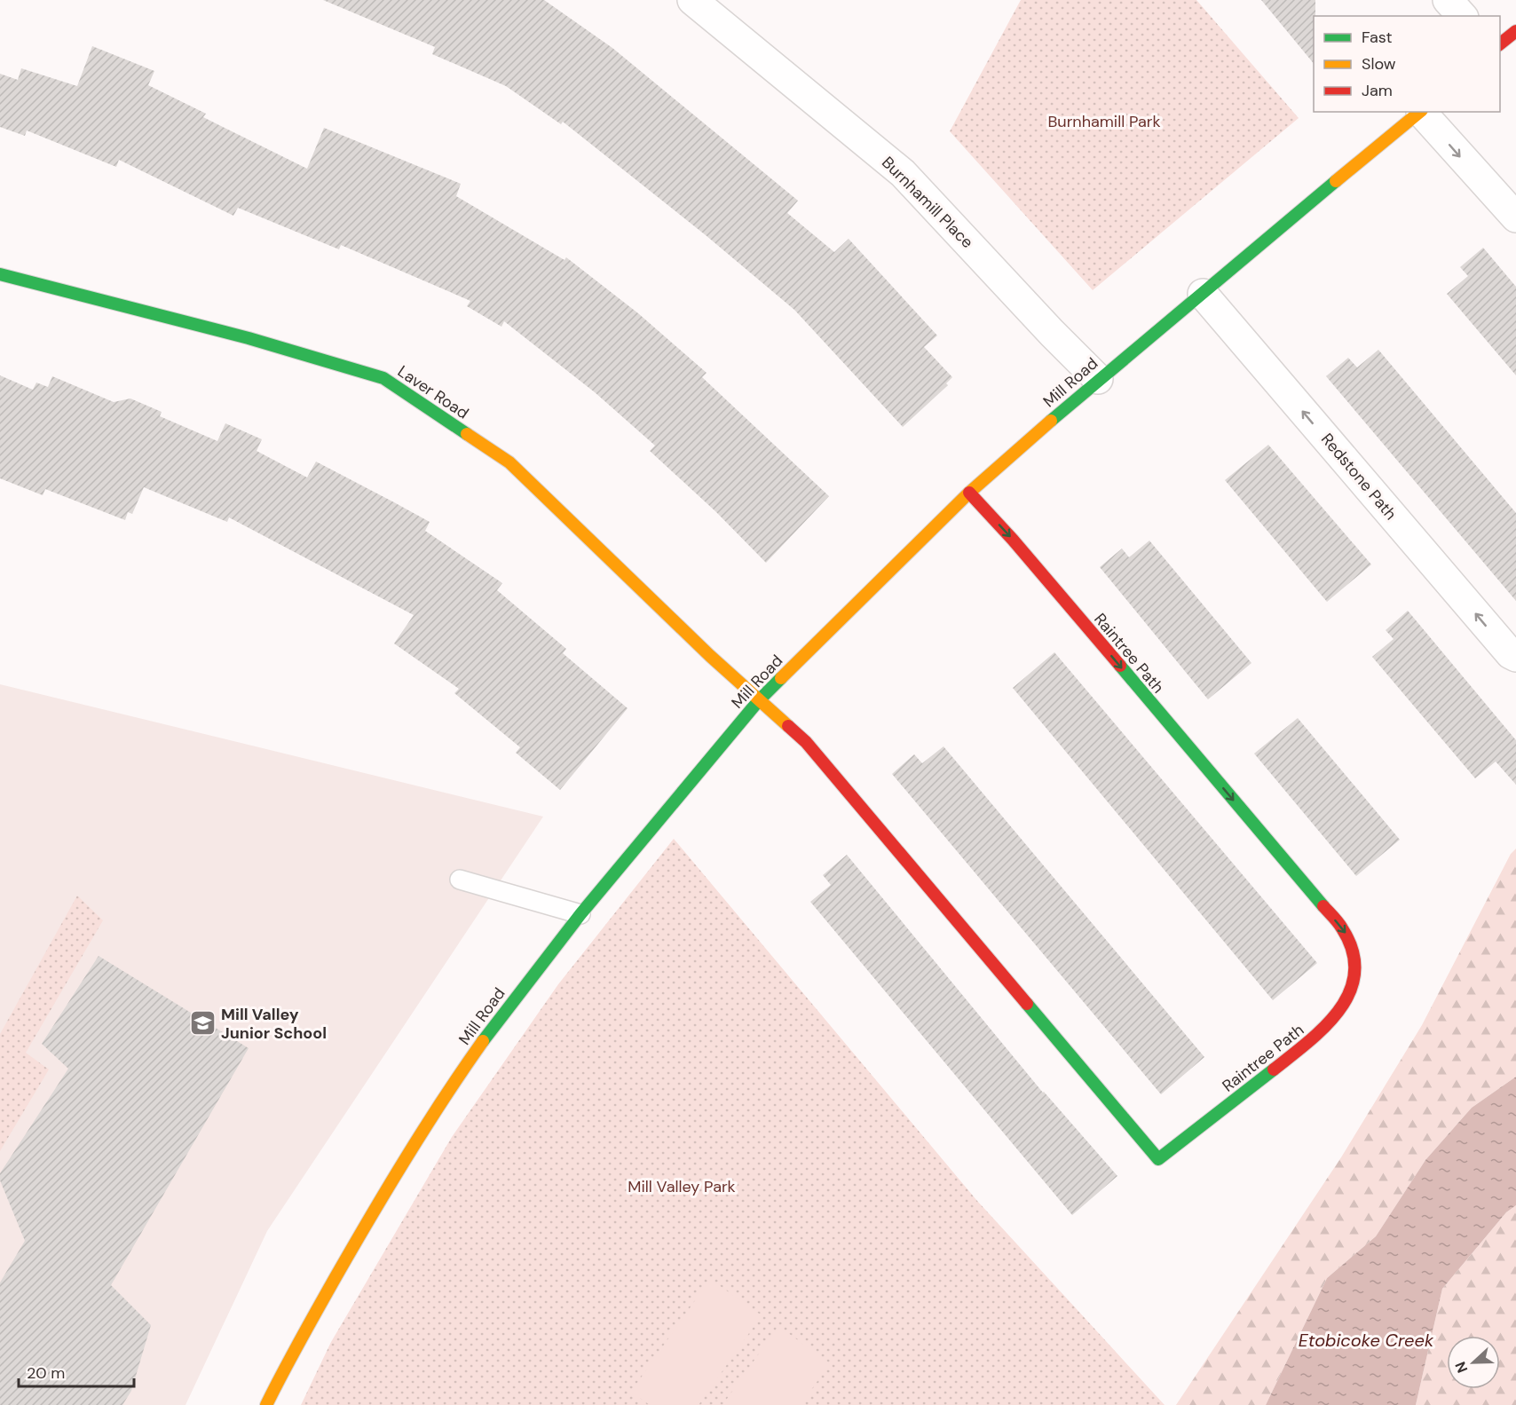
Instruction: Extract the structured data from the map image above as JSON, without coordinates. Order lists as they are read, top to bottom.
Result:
{
  "streets": {
    "street": [
      "Burnhamill Place",
      "Mill Road",
      "Laver Road",
      "Redstone Path",
      "Raintree Path"
    ]
  },
  "crossings": [
    ["Burnhamill Place", "Mill Road"],
    ["Mill Road", "Laver Road"],
    ["Mill Road", "Redstone Path"],
    ["Mill Road", "Raintree Path"],
    ["Laver Road", "Raintree Path"]
  ],
  "one_way": ["Redstone Path"],
  "water": ["Etobicoke Creek"],
  "parks": ["Burnhamill Park", "Mill Valley Park"],
  "places": {
    "school or university": ["Mill Valley Junior School"]
  },
  "legend": ["Fast", "Slow", "Jam"],
  "scale_bar": "20 m",
  "north": "left"
}
